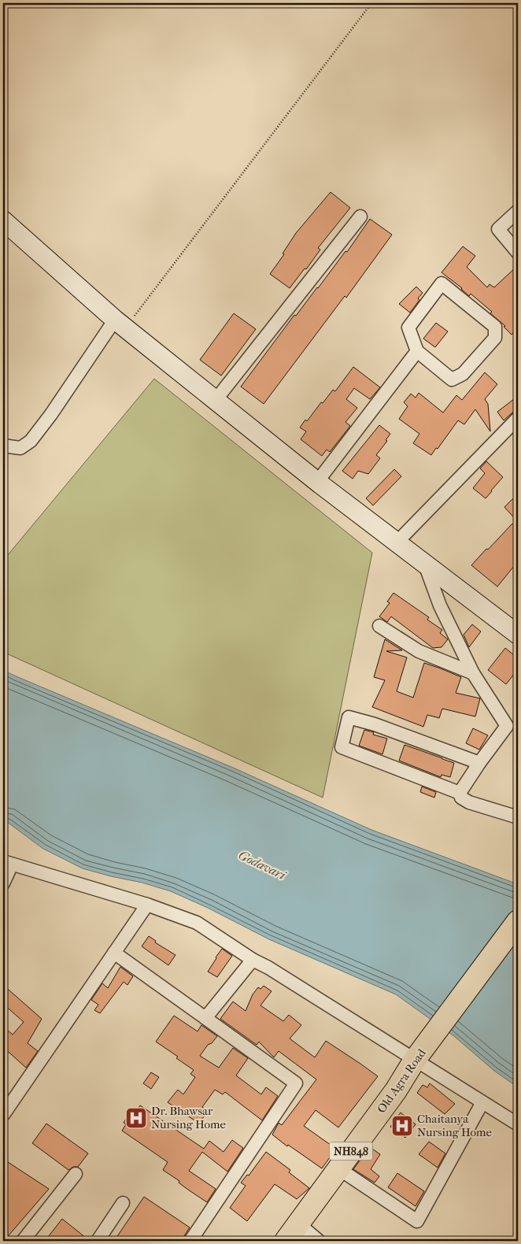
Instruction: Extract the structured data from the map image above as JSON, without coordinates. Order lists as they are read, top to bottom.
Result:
{
  "streets": {
    "highway": ["Old Agra Road", "NH848"]
  },
  "water": ["Godavari"],
  "places": {
    "hospital": ["Dr. Bhawsar Nursing Home", "Chaitanya Nursing Home"]
  }
}
